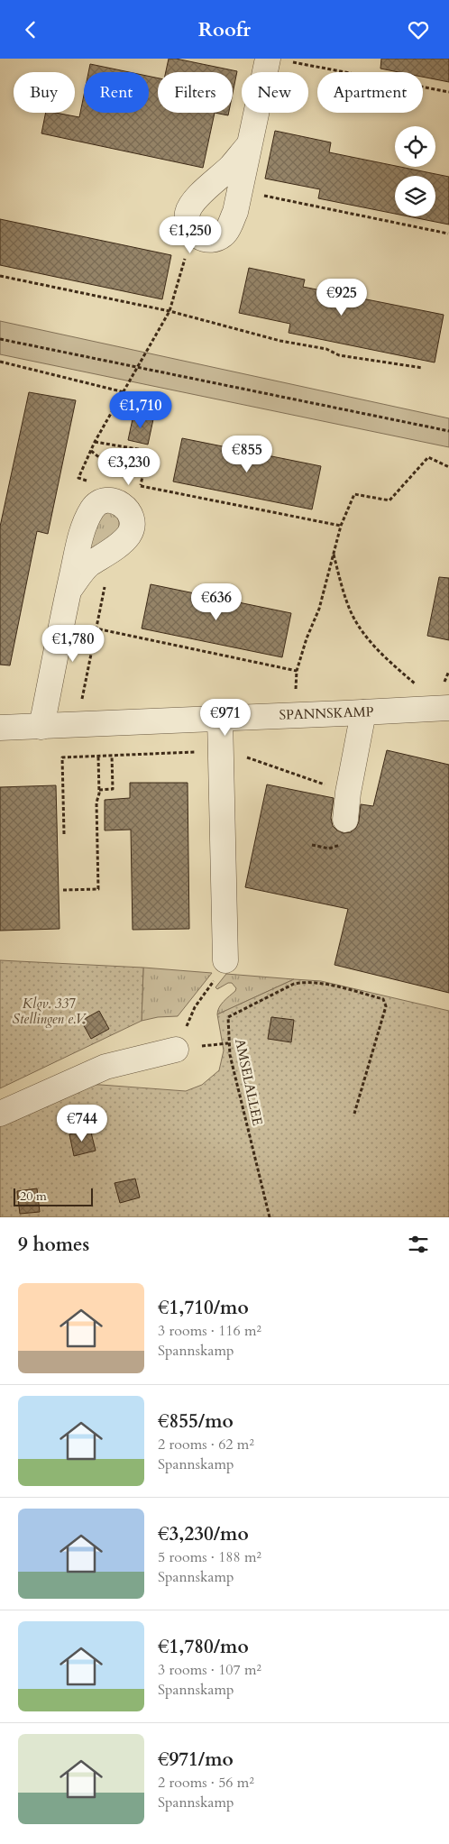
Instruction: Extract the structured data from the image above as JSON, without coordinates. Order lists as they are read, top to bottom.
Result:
{
  "streets": {
    "street": ["SPANNSKAMP"],
    "path": ["AMSELALLEE"]
  },
  "parks": ["Klgv. 337 Stellingen e.V."],
  "scale_bar": "20 m",
  "page": {
    "header": "Roofr",
    "chip": [
      "Buy",
      "Rent",
      "Filters",
      "New",
      "Apartment"
    ],
    "price": [
      "€1,250",
      "€925",
      "€1,710",
      "€855",
      "€3,230",
      "€636",
      "€1,780",
      "€971",
      "€744"
    ],
    "scale": "20 m",
    "heading": "9 homes",
    "list": [
      {
        "name": "€1,710/mo",
        "note": "3 rooms · 116 m² · Spannskamp"
      },
      {
        "name": "€855/mo",
        "note": "2 rooms · 62 m² · Spannskamp"
      },
      {
        "name": "€3,230/mo",
        "note": "5 rooms · 188 m² · Spannskamp"
      },
      {
        "name": "€1,780/mo",
        "note": "3 rooms · 107 m² · Spannskamp"
      },
      {
        "name": "€971/mo",
        "note": "2 rooms · 56 m² · Spannskamp"
      }
    ]
  }
}
